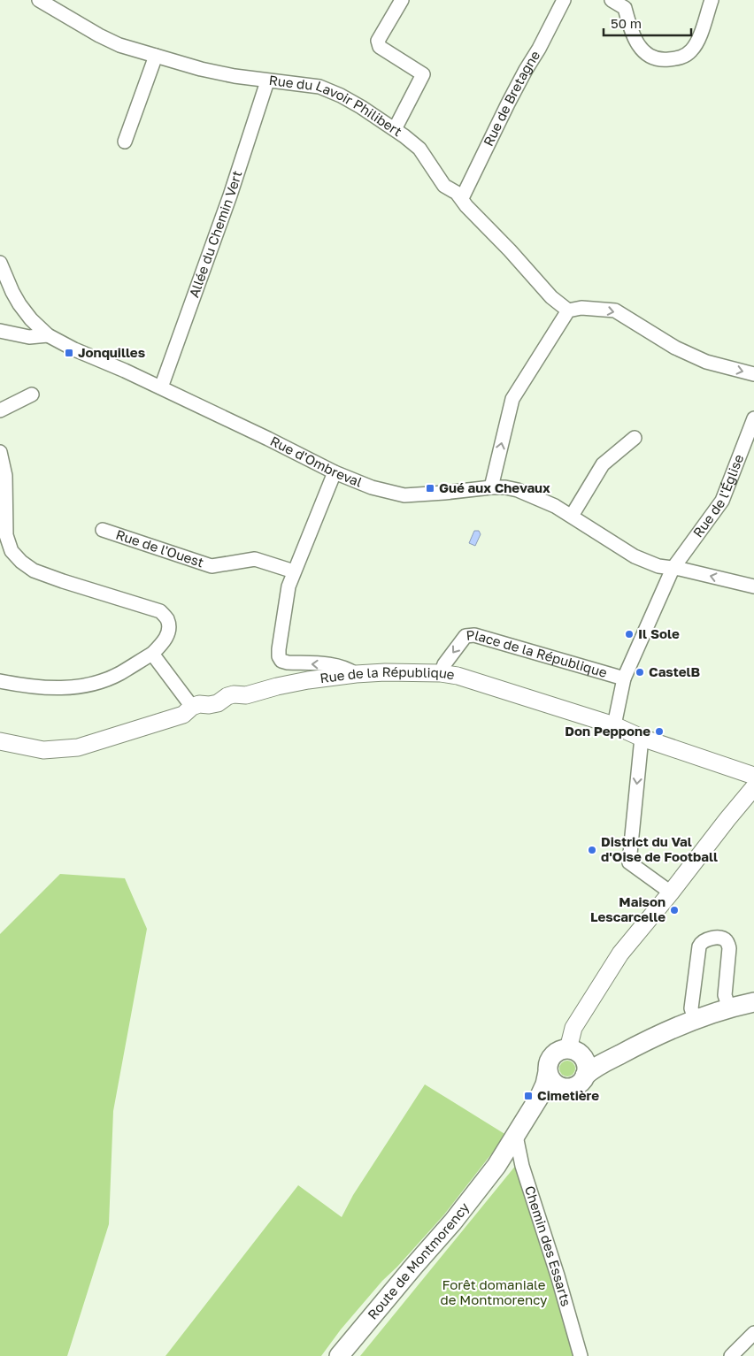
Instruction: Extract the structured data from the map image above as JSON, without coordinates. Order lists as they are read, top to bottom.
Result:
{
  "streets": {
    "main road": ["Route de Montmorency"],
    "street": [
      "Rue de Bretagne",
      "Rue du Lavoir Philibert",
      "Allée du Chemin Vert",
      "Rue d'Ombreval",
      "Rue de l'Église",
      "Rue de l'Ouest",
      "Place de la République",
      "Rue de la République",
      "Chemin des Essarts"
    ]
  },
  "crossings": [
    ["Rue de Bretagne", "Rue du Lavoir Philibert"],
    ["Rue du Lavoir Philibert", "Allée du Chemin Vert"],
    ["Allée du Chemin Vert", "Rue d'Ombreval"],
    ["Rue d'Ombreval", "Rue de l'Église"],
    ["Rue de l'Église", "Place de la République"],
    ["Rue de l'Église", "Rue de la République"],
    ["Place de la République", "Rue de la République"],
    ["Chemin des Essarts", "Route de Montmorency"]
  ],
  "one_way": ["Place de la République"],
  "parks": ["Forêt domaniale de Montmorency"],
  "places": {
    "transit": ["Jonquilles", "Gué aux Chevaux", "Cimetière"],
    "other": [
      "Il Sole",
      "CastelB",
      "Don Peppone",
      "District du Val d'Oise de Football",
      "Maison Lescarcelle"
    ]
  },
  "scale_bar": "50 m"
}
